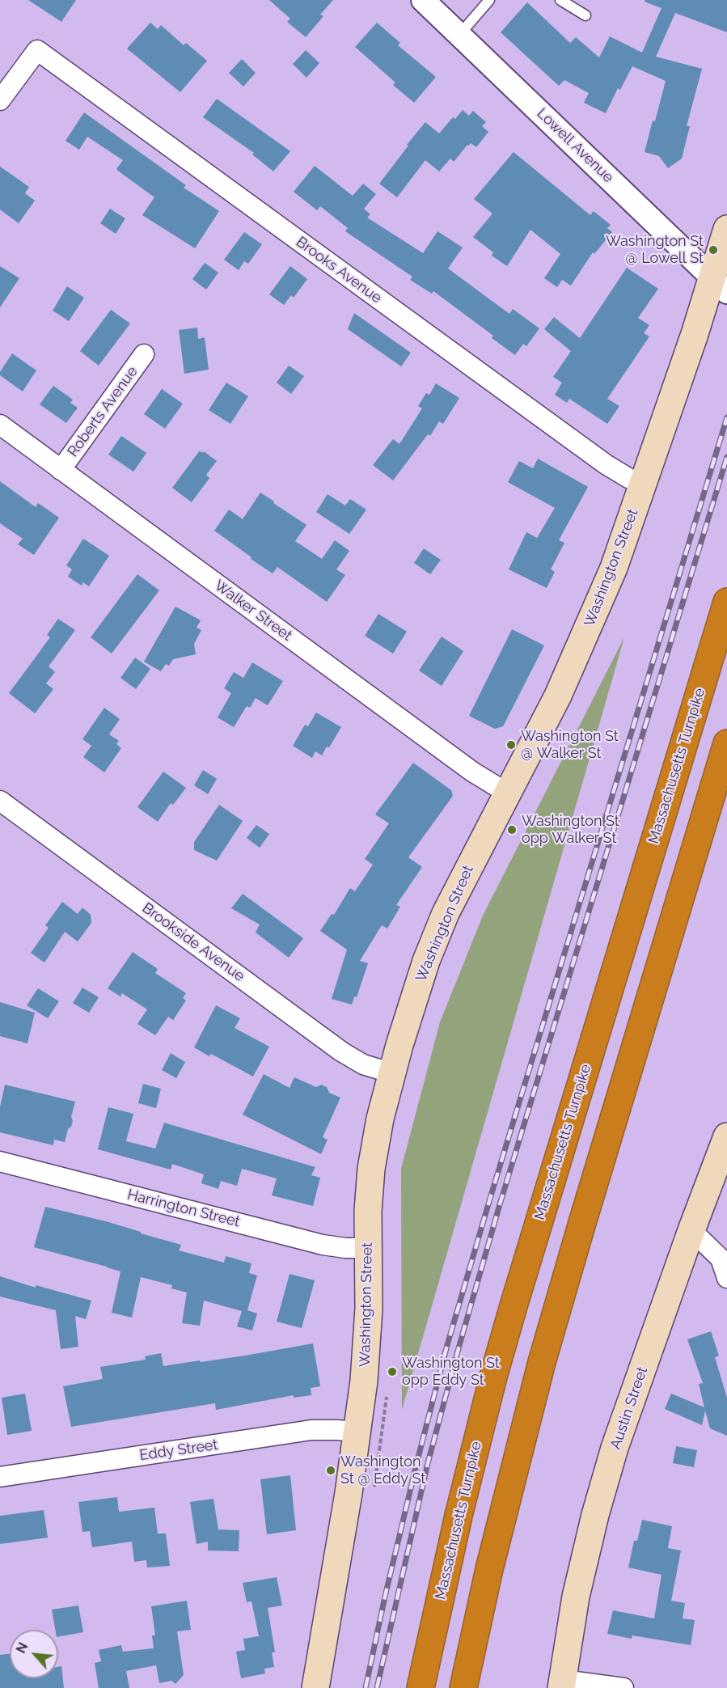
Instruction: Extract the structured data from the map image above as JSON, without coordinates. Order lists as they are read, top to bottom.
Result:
{
  "streets": {
    "highway": ["Massachusetts Turnpike"],
    "main road": ["Washington Street", "Austin Street"],
    "street": [
      "Lowell Avenue",
      "Brooks Avenue",
      "Roberts Avenue",
      "Walker Street",
      "Brookside Avenue",
      "Harrington Street",
      "Eddy Street"
    ]
  },
  "crossings": [
    ["Lowell Avenue", "Washington Street"],
    ["Brooks Avenue", "Washington Street"],
    ["Roberts Avenue", "Walker Street"],
    ["Washington Street", "Walker Street"],
    ["Washington Street", "Brookside Avenue"],
    ["Washington Street", "Harrington Street"],
    ["Washington Street", "Eddy Street"]
  ],
  "places": [
    "Washington St @ Lowell St",
    "Washington St @ Walker St",
    "Washington St opp Walker St",
    "Washington St opp Eddy St",
    "Washington St @ Eddy St"
  ],
  "north": "top left"
}
